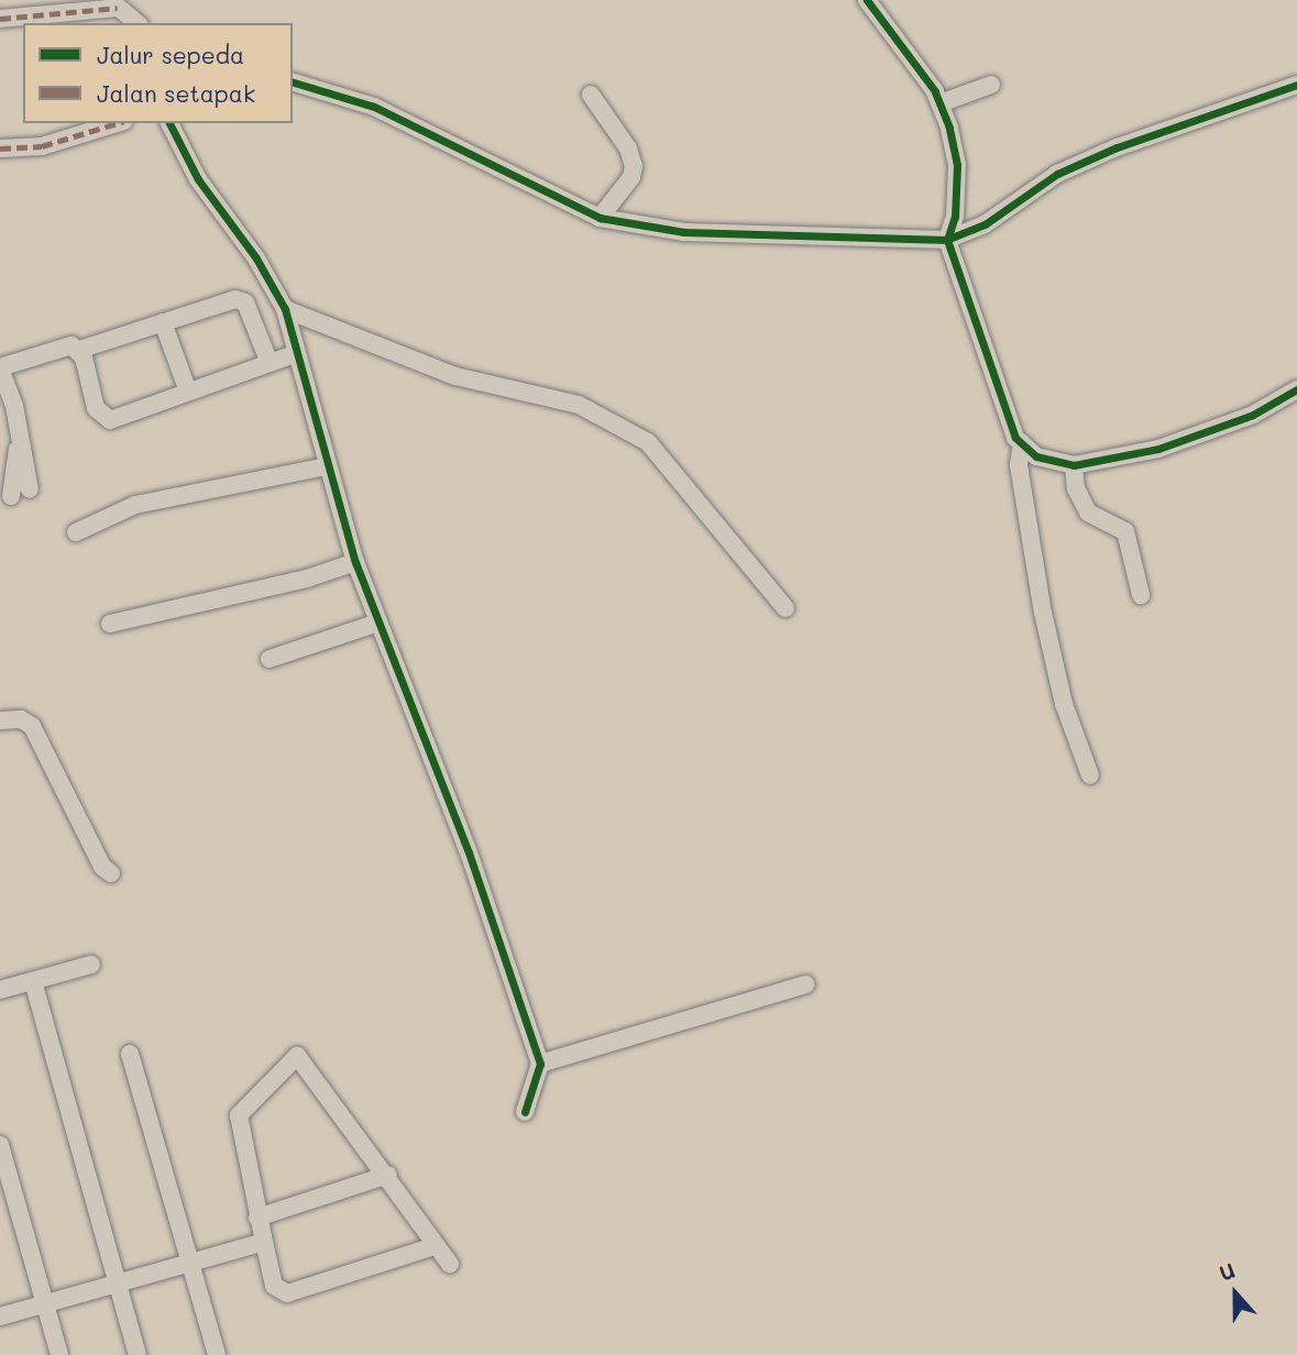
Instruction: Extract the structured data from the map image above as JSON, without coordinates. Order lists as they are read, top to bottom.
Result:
{
  "legend": ["Jalur sepeda", "Jalan setapak"],
  "north": "top"
}
